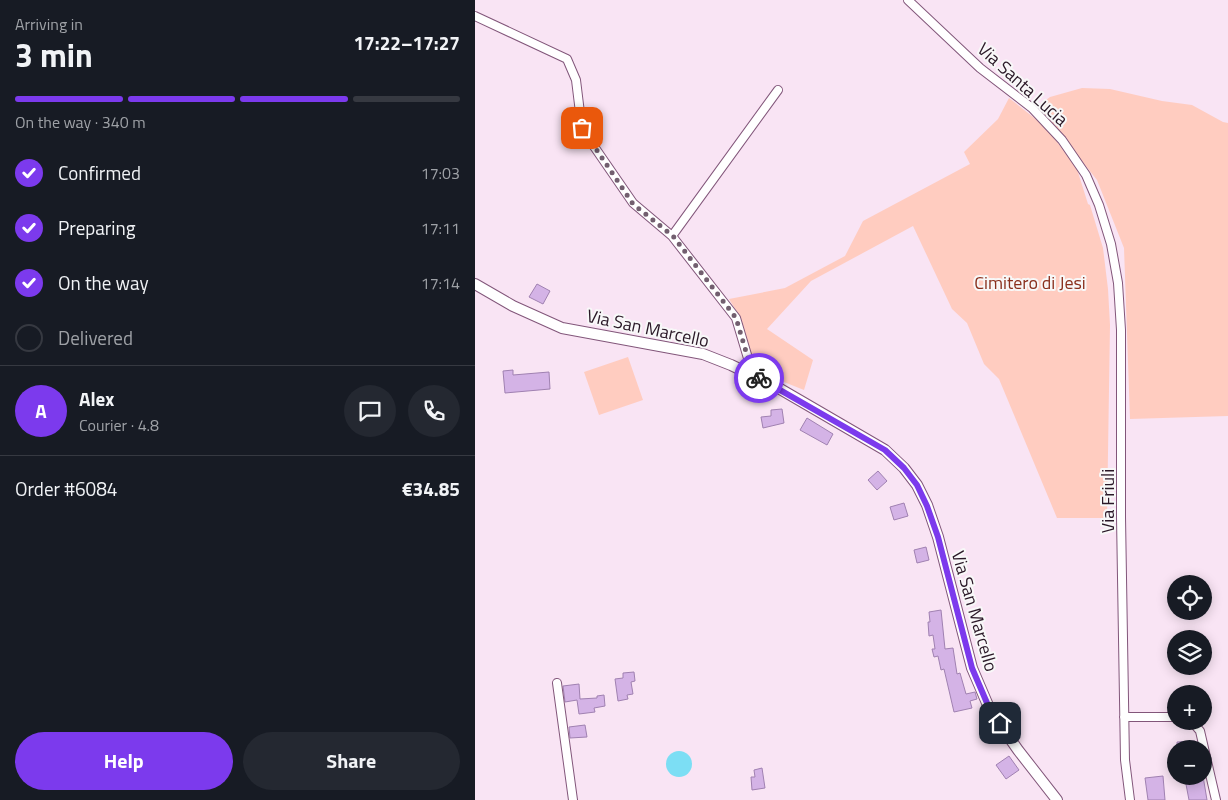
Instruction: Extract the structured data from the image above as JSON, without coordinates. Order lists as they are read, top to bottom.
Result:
{
  "streets": {
    "main road": ["Via San Marcello"],
    "street": ["Via Santa Lucia", "Via Friuli"]
  },
  "crossings": [
    ["Via Santa Lucia", "Via Friuli"]
  ],
  "parks": ["Cimitero di Jesi"],
  "page": {
    "heading": ["3 min", "Arriving in", "17:22–17:27"],
    "panel": [
      "Alex",
      "Courier · 4.8",
      "Order #6084",
      "€34.85"
    ],
    "bar": "On the way · 340 m",
    "list": [
      ["Confirmed", "17:03"],
      ["Preparing", "17:11"],
      ["On the way", "17:14"],
      "Delivered"
    ],
    "round": "A",
    "map_buttons": ["+", "−"],
    "buttons": ["Help", "Share"]
  }
}
